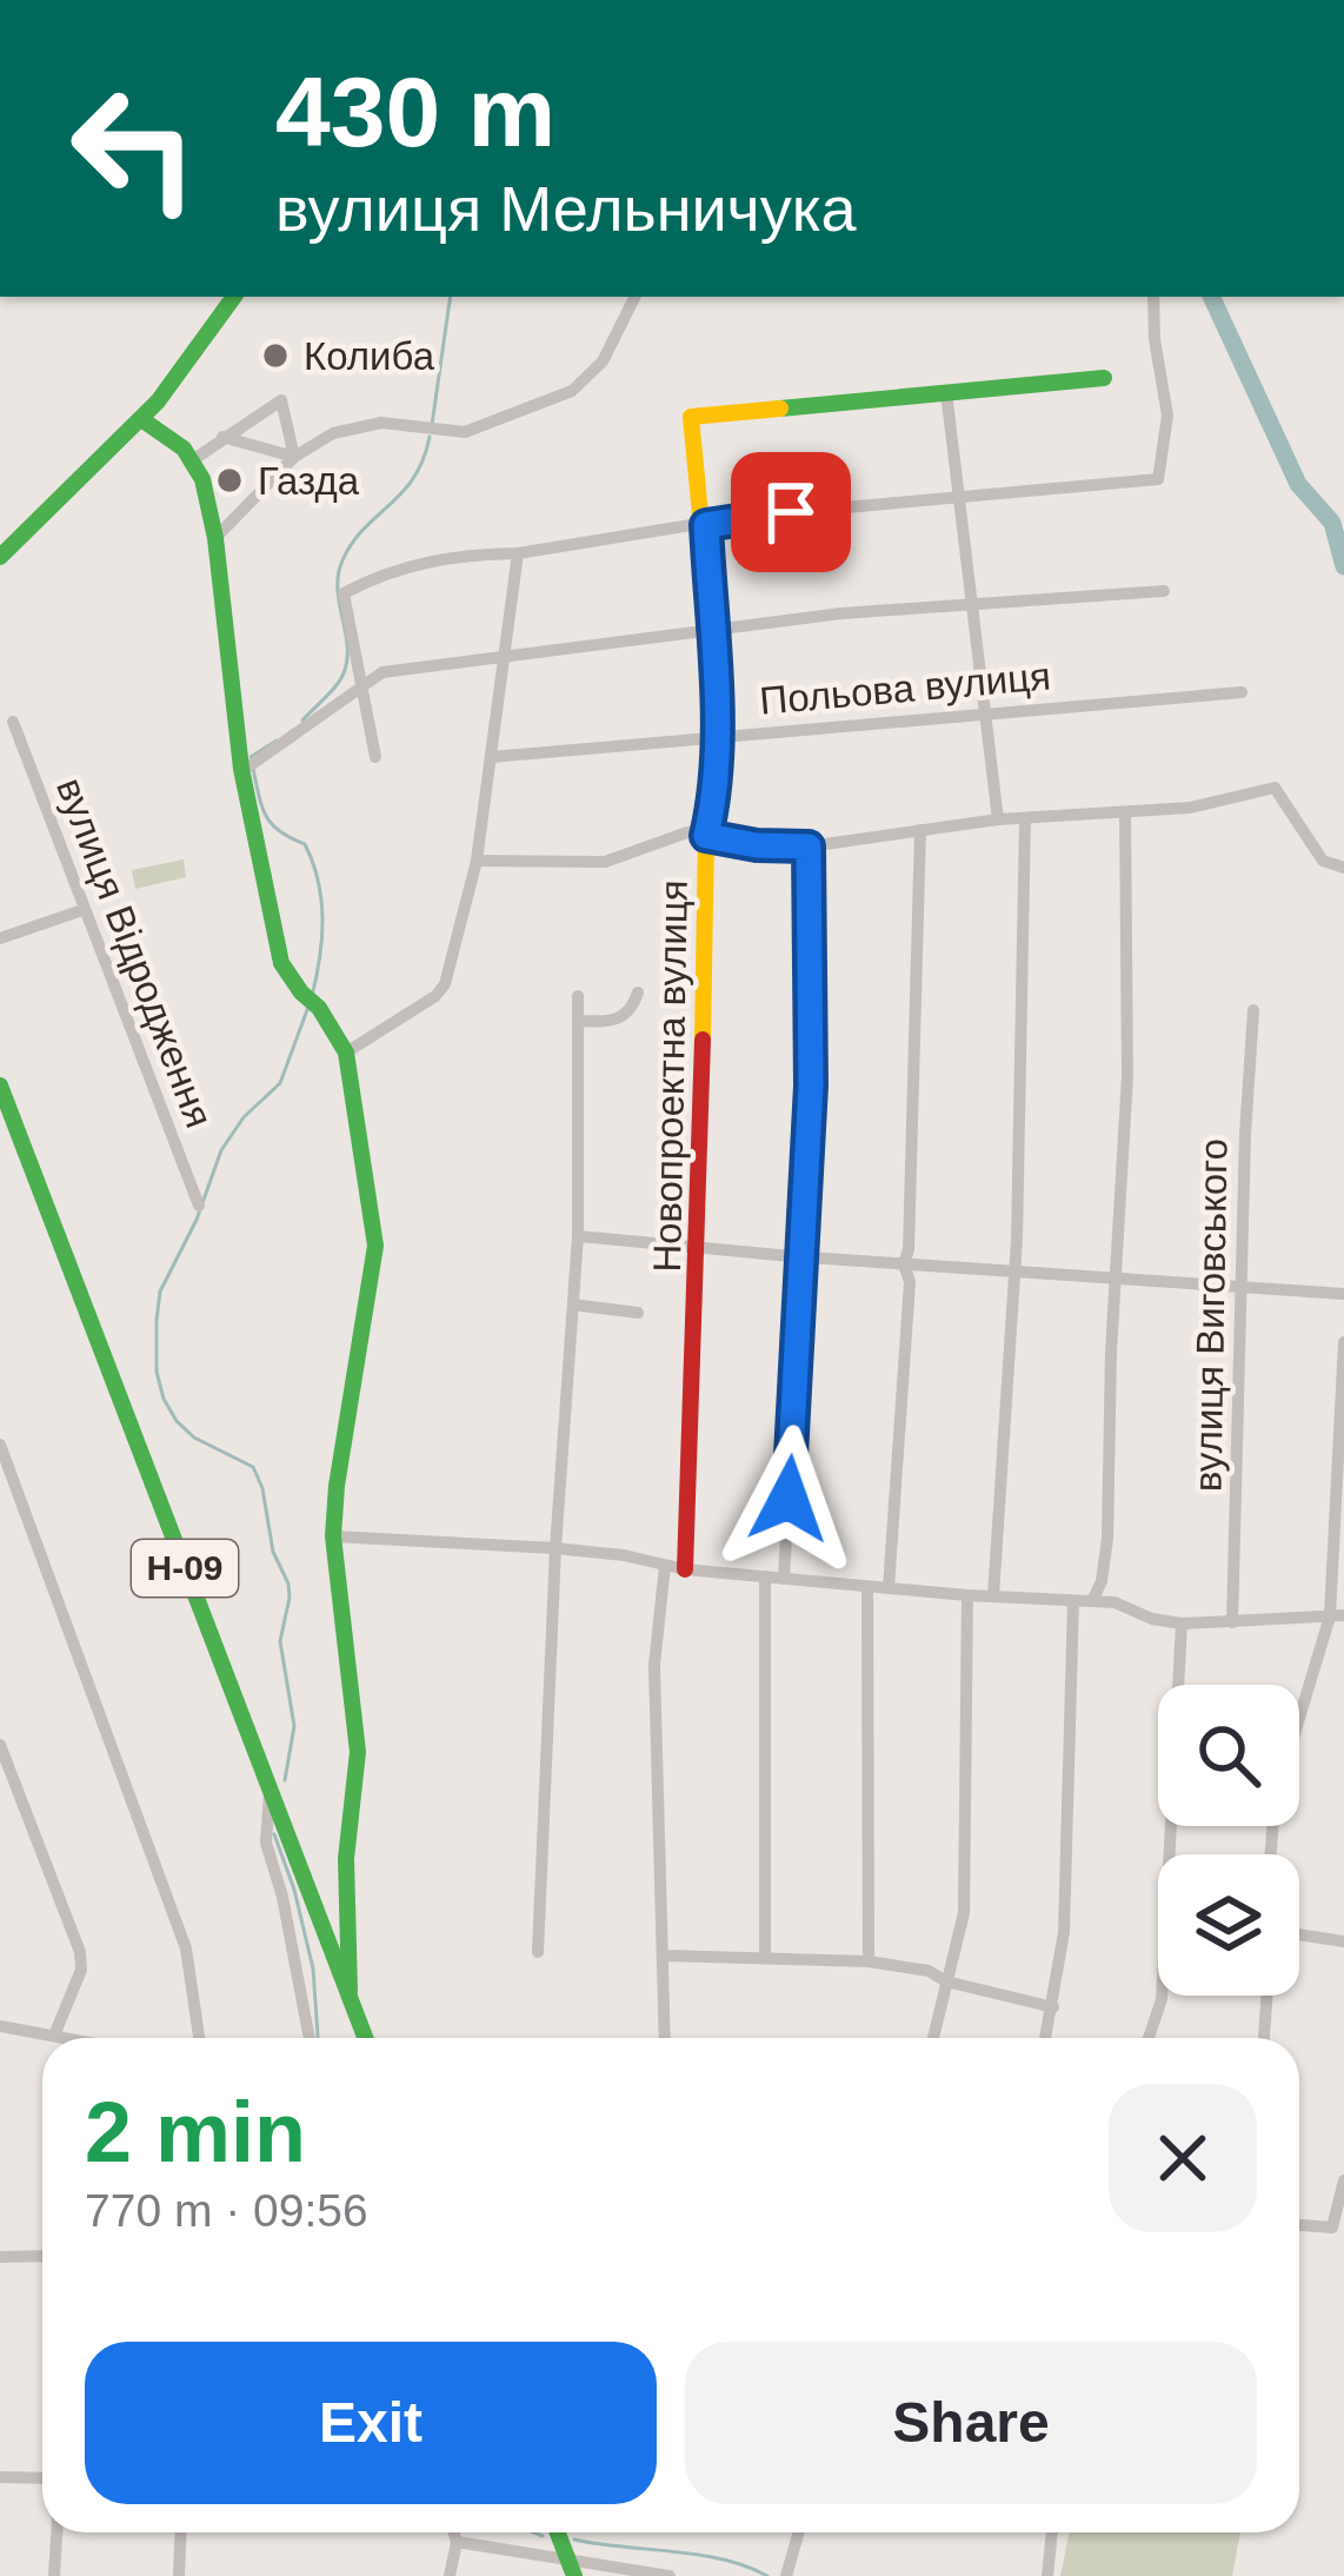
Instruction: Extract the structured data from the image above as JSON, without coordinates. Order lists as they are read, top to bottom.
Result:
{
  "streets": {
    "street": [
      "Польова вулиця",
      "вулиця Відродження",
      "Новопроектна вулиця",
      "вулиця Виговського",
      "Н-09"
    ]
  },
  "crossings": [
    ["Польова вулиця", "Новопроектна вулиця"]
  ],
  "places": ["Колиба", "Газда"],
  "page": {
    "turn": ["430 m", "вулиця Мельничука"],
    "heading": ["2 min", "770 m · 09:56"],
    "buttons": ["Exit", "Share"]
  }
}
